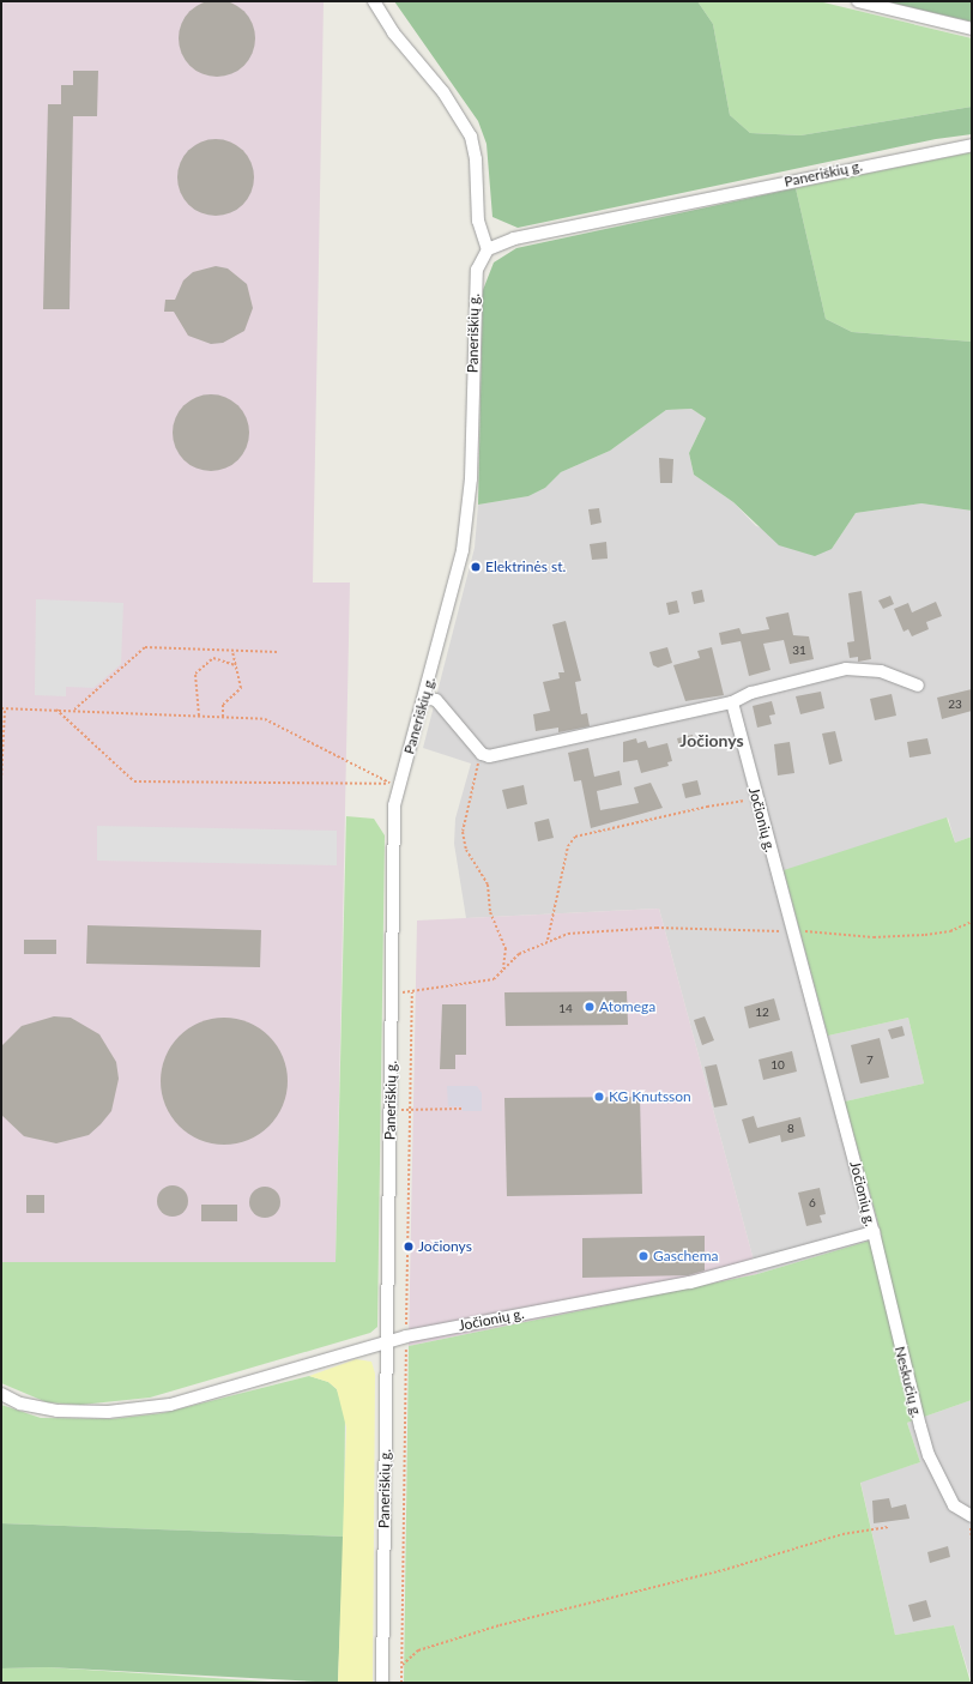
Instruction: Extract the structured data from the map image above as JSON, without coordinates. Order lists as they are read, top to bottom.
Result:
{
  "streets": {
    "street": ["Paneriškių g.", "Jočionių g.", "Neskučių g."]
  },
  "crossings": [
    ["Paneriškių g.", "Jočionių g."],
    ["Jočionių g.", "Neskučių g."]
  ],
  "districts": ["Jočionys"],
  "places": [
    "Elektrinės st.",
    "Atomega",
    "KG Knutsson",
    "Jočionys",
    "Gaschema"
  ],
  "house_numbers": [
    "31",
    "23",
    "14",
    "12",
    "7",
    "10",
    "8",
    "6"
  ]
}
